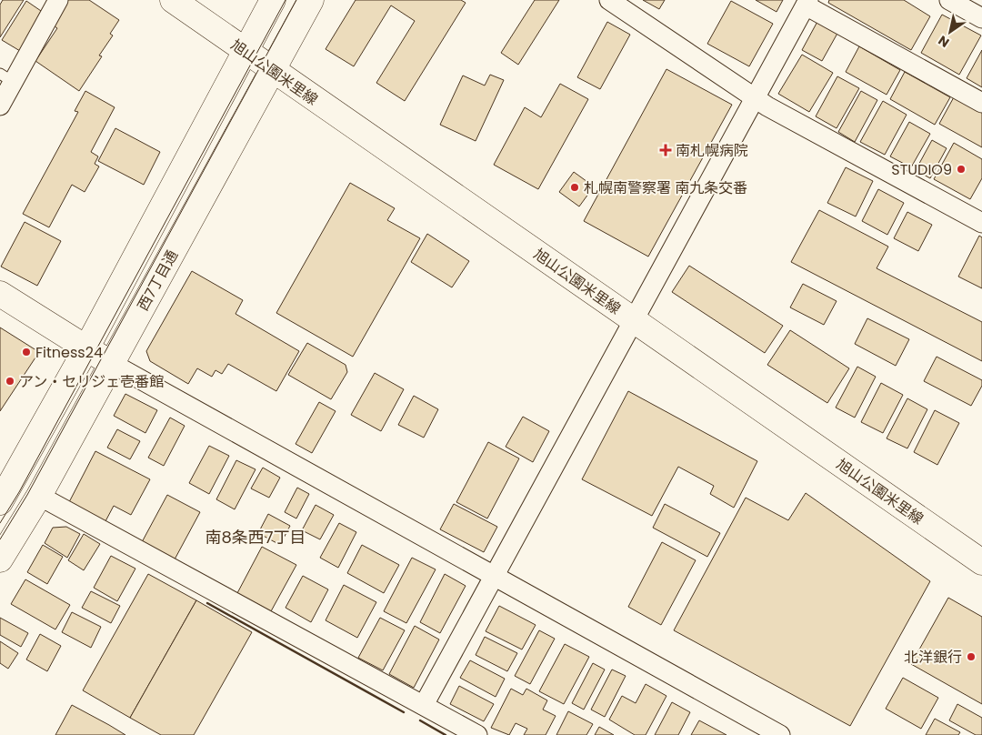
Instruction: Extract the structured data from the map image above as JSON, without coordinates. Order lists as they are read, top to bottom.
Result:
{
  "streets": {
    "street": ["旭山公園米里線", "西7丁目通"]
  },
  "crossings": [
    ["旭山公園米里線", "西7丁目通"]
  ],
  "districts": ["南8条西7丁目"],
  "places": {
    "health": ["南札幌病院"],
    "other": [
      "STUDIO9",
      "札幌南警察署 南九条交番",
      "Fitness24",
      "アン・セリジェ壱番館",
      "北洋銀行"
    ]
  },
  "north": "bottom left"
}
